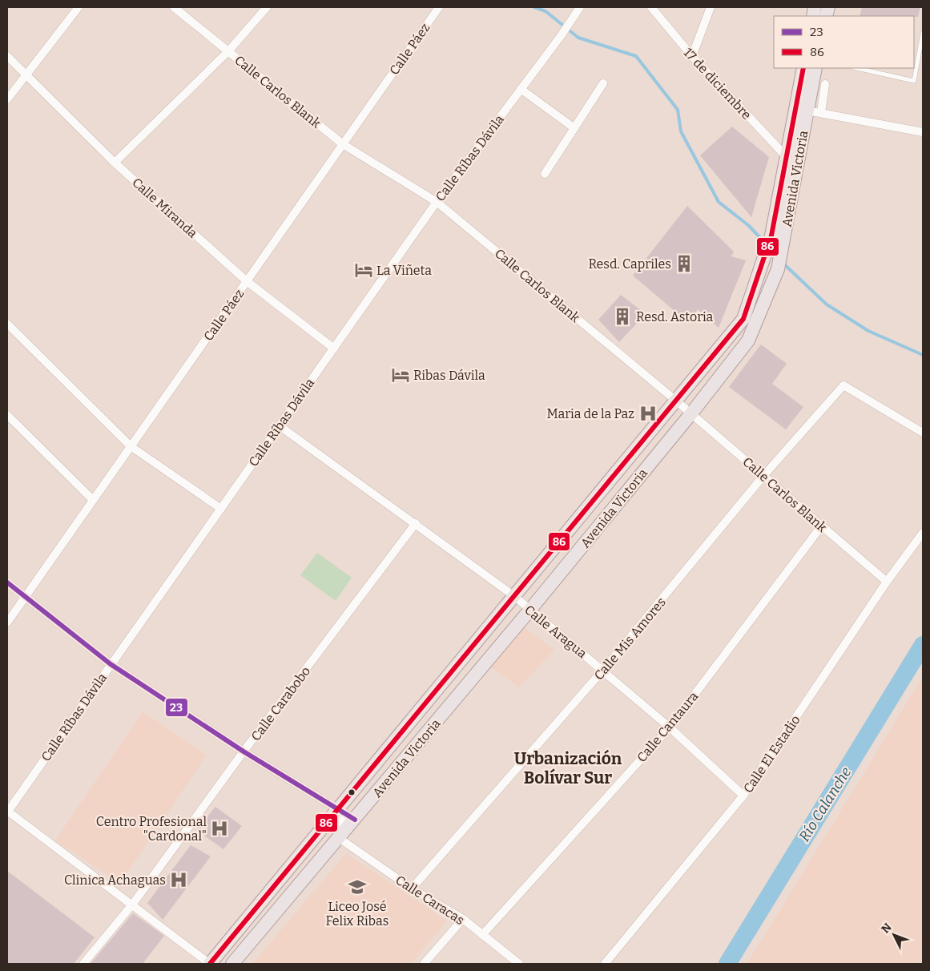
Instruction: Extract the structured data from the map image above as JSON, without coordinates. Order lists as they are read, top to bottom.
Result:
{
  "streets": {
    "main road": ["Avenida Victoria"],
    "street": [
      "Calle Páez",
      "17 de diciembre",
      "Calle Carlos Blank",
      "Calle Ríbas Dávila",
      "Calle Miranda",
      "Calle Aragua",
      "Calle Mis Amores",
      "Calle Carabobo",
      "Calle Cantaura",
      "Calle El Estadio",
      "Calle Caracas"
    ]
  },
  "crossings": [
    ["Calle Páez", "Calle Carlos Blank"],
    ["Calle Páez", "Calle Miranda"],
    ["17 de diciembre", "Avenida Victoria"],
    ["Calle Carlos Blank", "Calle Ríbas Dávila"],
    ["Calle Carlos Blank", "Avenida Victoria"],
    ["Calle Carlos Blank", "Calle Mis Amores"],
    ["Calle Carlos Blank", "Calle Cantaura"],
    ["Calle Carlos Blank", "Calle El Estadio"],
    ["Calle Ríbas Dávila", "Calle Miranda"],
    ["Calle Ríbas Dávila", "Calle Aragua"],
    ["Avenida Victoria", "Calle Aragua"],
    ["Avenida Victoria", "Calle Caracas"],
    ["Calle Aragua", "Calle Mis Amores"],
    ["Calle Aragua", "Calle Carabobo"],
    ["Calle Aragua", "Calle Cantaura"],
    ["Calle Aragua", "Calle El Estadio"],
    ["Calle Mis Amores", "Calle Caracas"],
    ["Calle Cantaura", "Calle Caracas"]
  ],
  "districts": ["Urbanización Bolívar Sur"],
  "water": ["Río Calanche"],
  "places": {
    "building": ["Resd. Capriles", "Resd. Astoria"],
    "hotel": ["La Viñeta", "Ribas Dávila"],
    "hospital": ["Maria de la Paz", "Centro Profesional \"Cardonal\"", "Clinica Achaguas"],
    "school or university": ["Liceo José Felix Ribas"]
  },
  "lines": ["transit line 86", "transit line 23"],
  "legend": ["23", "86"],
  "north": "top left"
}
